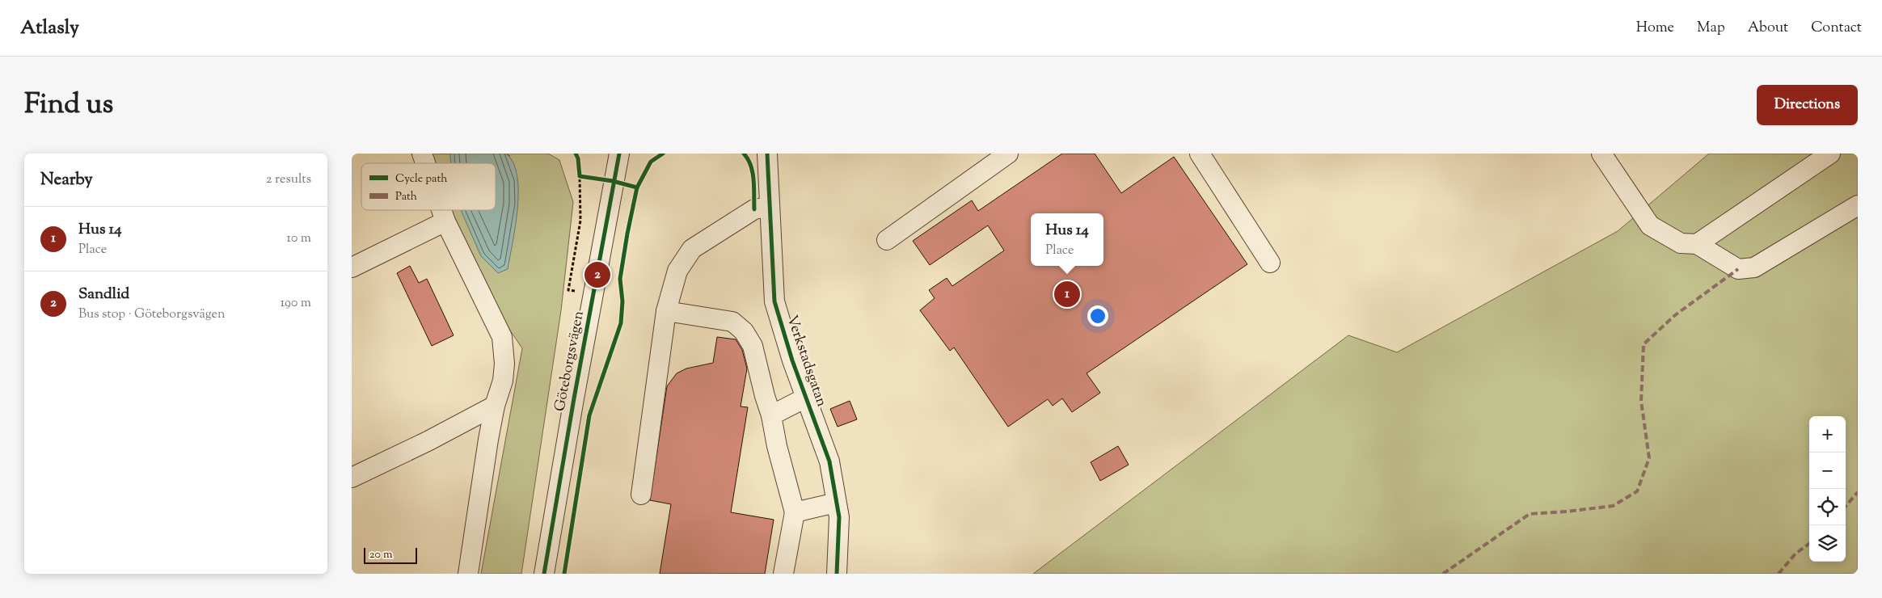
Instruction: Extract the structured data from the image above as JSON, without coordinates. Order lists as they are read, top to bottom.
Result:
{
  "streets": {
    "street": ["Göteborgsvägen", "Verkstadsgatan"]
  },
  "legend": ["Cycle path", "Path"],
  "scale_bar": "20 m",
  "page": {
    "header": "Atlasly",
    "nav": [
      "Home",
      "Map",
      "About",
      "Contact"
    ],
    "title": "Find us",
    "buttons": "Directions",
    "heading": ["Nearby", "2 results"],
    "list": [
      {
        "mark": "1",
        "name": "Hus 14",
        "note": "Place",
        "value": "10 m"
      },
      {
        "mark": "2",
        "name": "Sandlid",
        "note": "Bus stop · Göteborgsvägen",
        "value": "190 m"
      }
    ],
    "popup": ["Hus 14", "Place"],
    "pins": ["2", "1"],
    "map_buttons": ["+", "−"],
    "scale": "20 m"
  }
}
